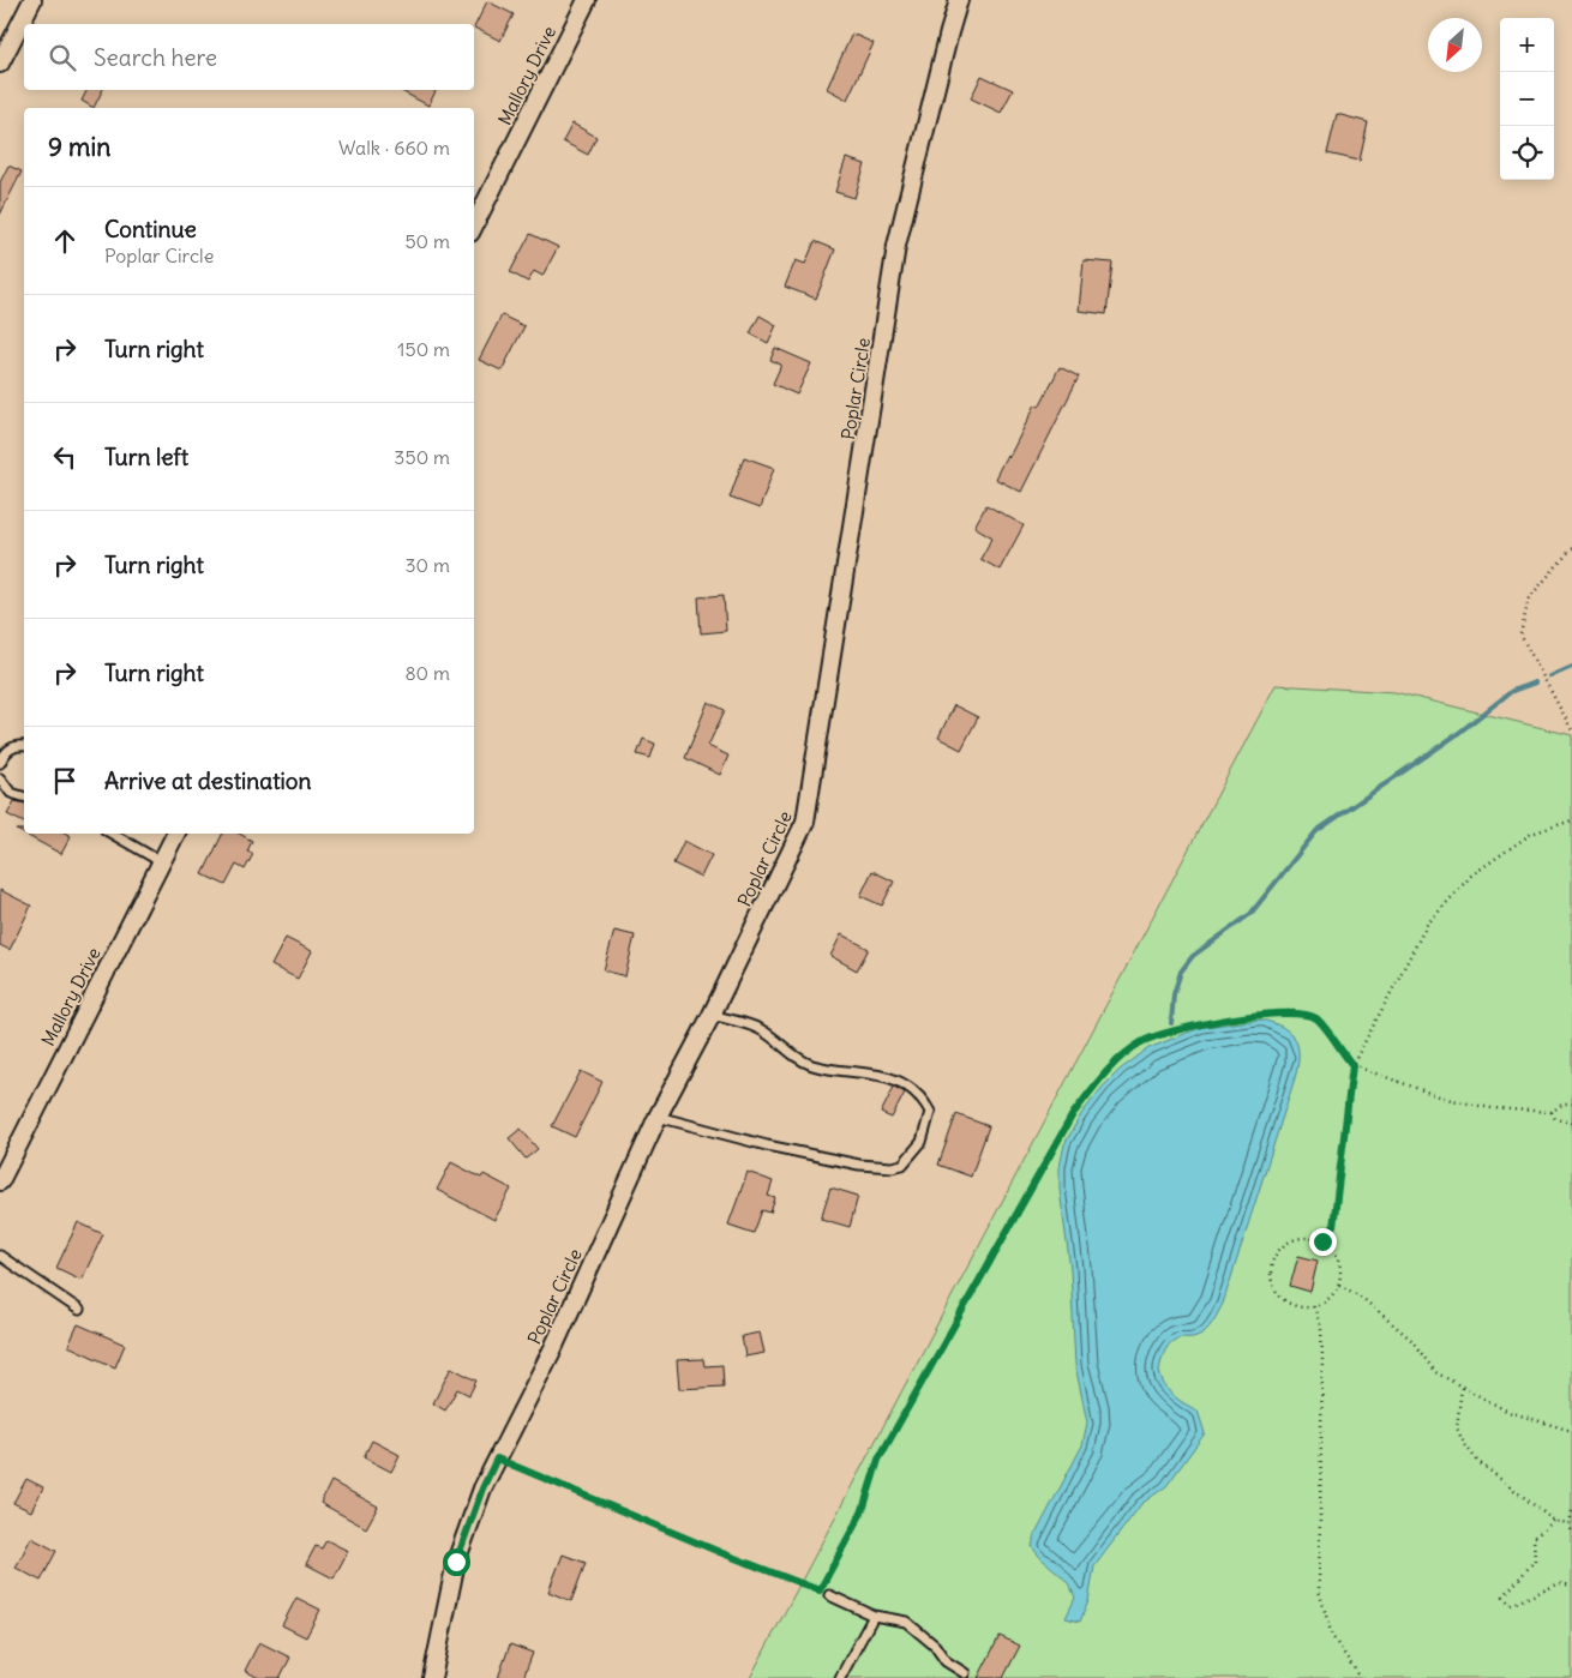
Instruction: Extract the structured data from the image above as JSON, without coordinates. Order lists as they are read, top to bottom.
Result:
{
  "streets": {
    "street": ["Mallory Drive", "Poplar Circle"]
  },
  "north": "bottom left",
  "page": {
    "map_buttons": ["+", "−"],
    "search": "Search here",
    "heading": ["9 min", "Walk · 660 m"],
    "list": [
      ["Continue", "Poplar Circle", "50 m"],
      ["Turn right", "150 m"],
      ["Turn left", "350 m"],
      ["Turn right", "30 m"],
      ["Turn right", "80 m"],
      "Arrive at destination"
    ]
  }
}
